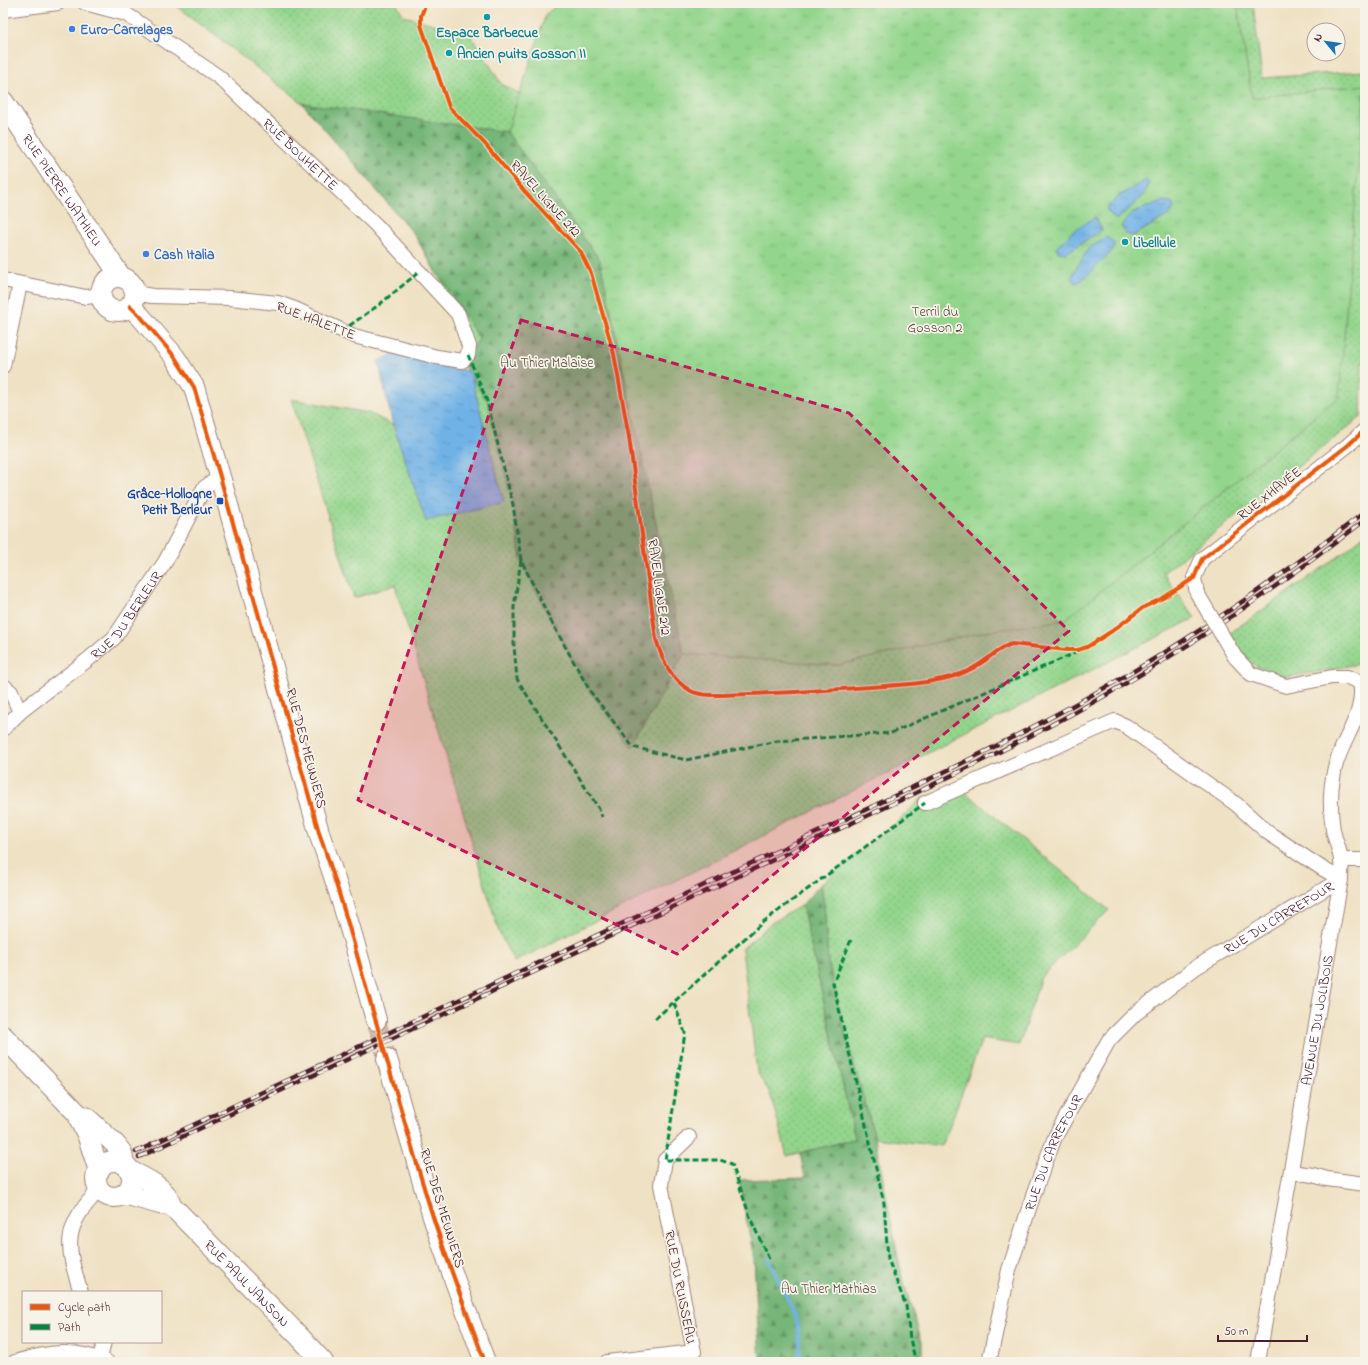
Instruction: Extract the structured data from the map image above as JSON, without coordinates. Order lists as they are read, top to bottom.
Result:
{
  "streets": {
    "street": [
      "RUE BOUHETTE",
      "RUE PIERRE WATHIEU",
      "RUE HALETTE",
      "RUE XHAVÉE",
      "RUE DU BERLEUR",
      "RUE DES MEUNIERS",
      "RUE DU CARREFOUR",
      "AVENUE DU JOLIBOIS",
      "RUE PAUL JANSON",
      "RUE DU RUISSEAU"
    ],
    "cycle path": ["RAVEL LIGNE 212"]
  },
  "crossings": [
    ["RUE BOUHETTE", "RUE HALETTE"],
    ["RUE PIERRE WATHIEU", "RUE HALETTE"],
    ["RUE PIERRE WATHIEU", "RUE DES MEUNIERS"],
    ["RUE HALETTE", "RUE DES MEUNIERS"],
    ["RUE XHAVÉE", "AVENUE DU JOLIBOIS"],
    ["RUE DU BERLEUR", "RUE DES MEUNIERS"],
    ["RUE DU CARREFOUR", "AVENUE DU JOLIBOIS"]
  ],
  "parks": ["Terril du Gosson 2", "Au Thier Malaise", "Au Thier Mathias"],
  "places": {
    "other": [
      "Espace Barbecue",
      "Euro-Carrelages",
      "Ancien puits Gosson II",
      "Libellule",
      "Cash Italia"
    ],
    "transit": ["Grâce-Hollogne Petit Berleur"]
  },
  "legend": ["Cycle path", "Path"],
  "scale_bar": "50 m",
  "north": "top left"
}
